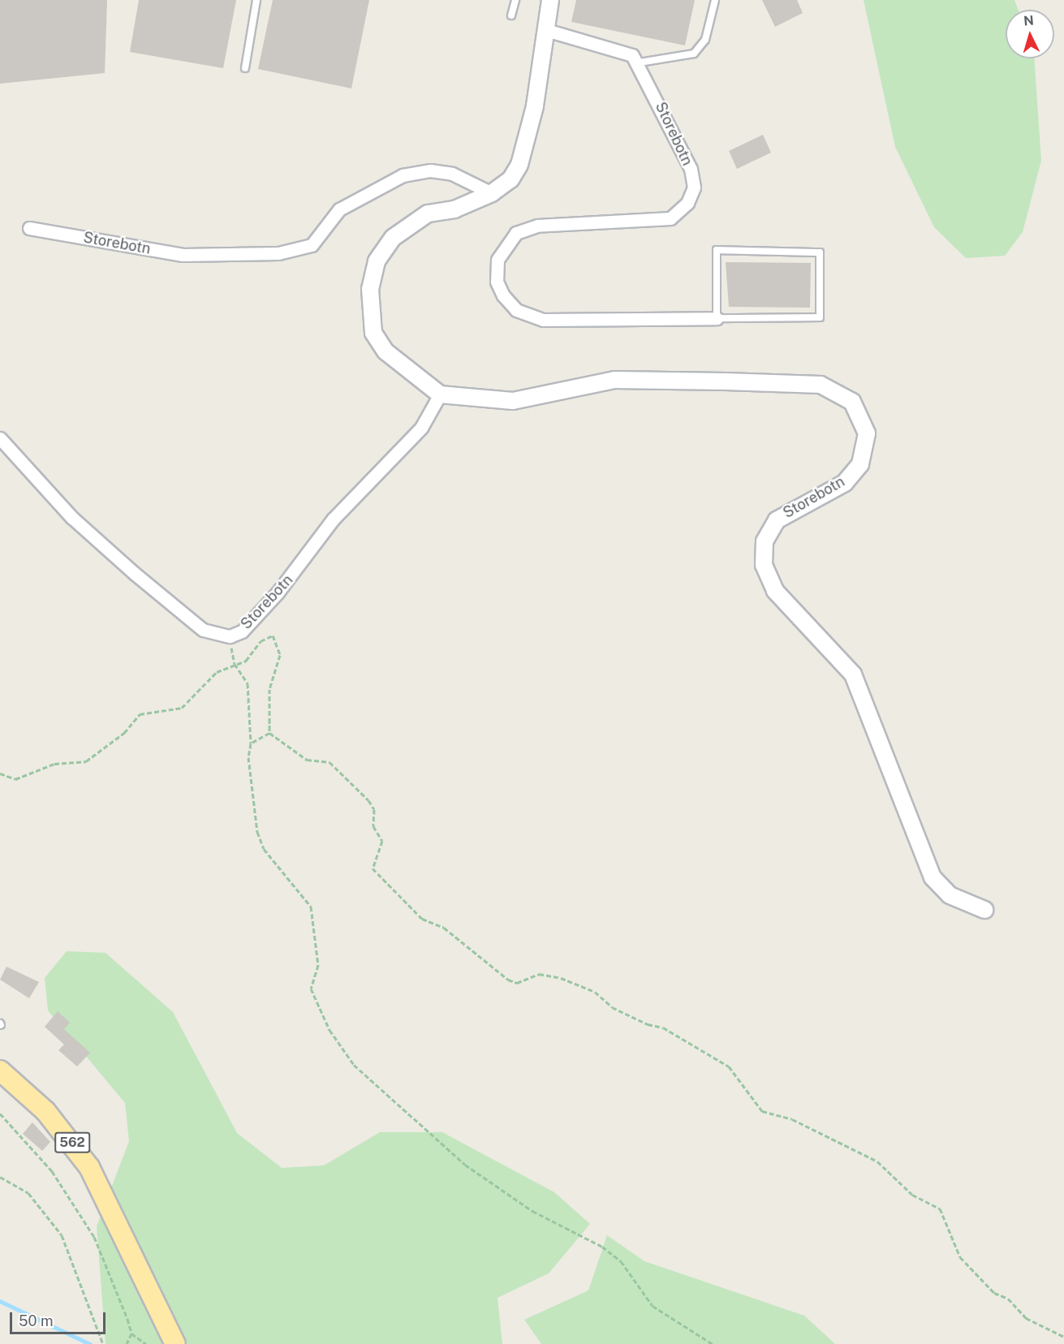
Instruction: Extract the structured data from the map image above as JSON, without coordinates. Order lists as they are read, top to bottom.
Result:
{
  "streets": {
    "main road": ["562"],
    "street": ["Storebotn"]
  },
  "scale_bar": "50 m",
  "north": "top"
}
